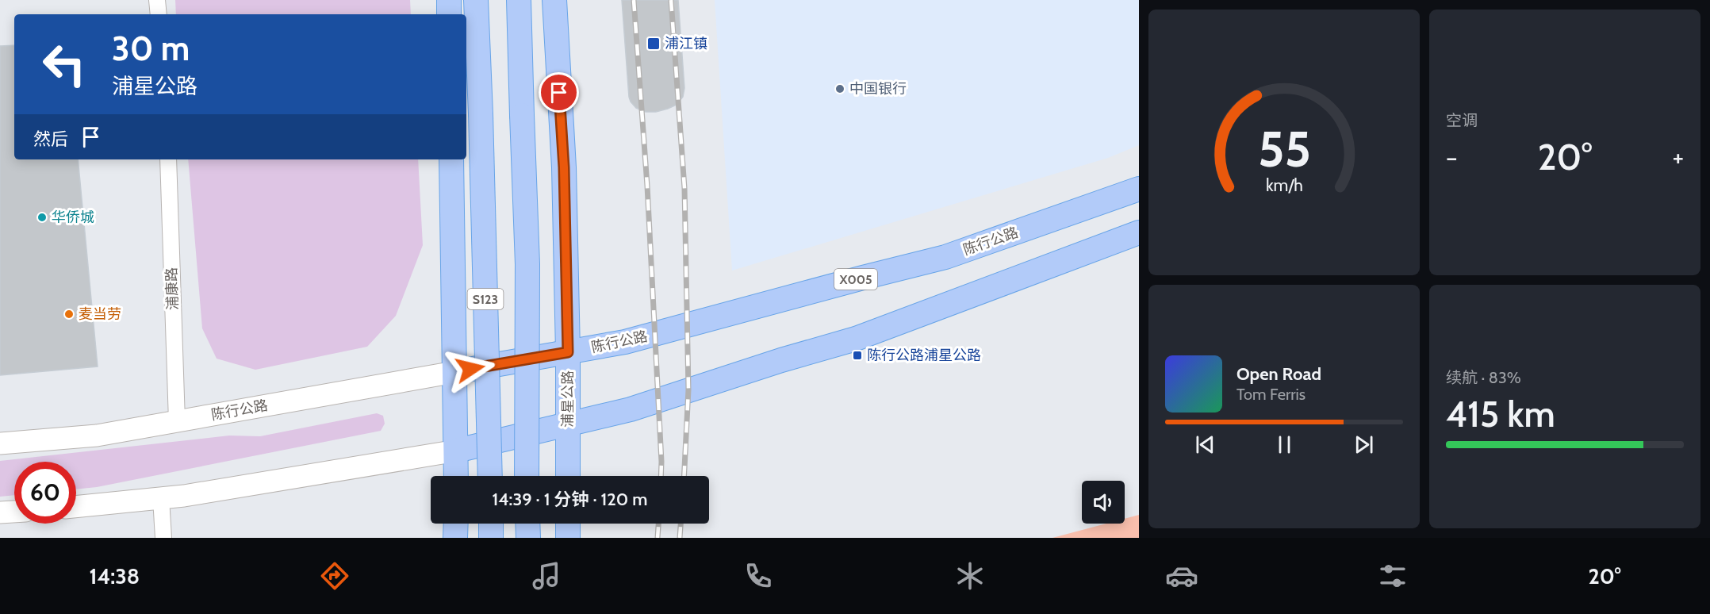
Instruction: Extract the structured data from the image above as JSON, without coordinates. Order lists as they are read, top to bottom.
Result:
{
  "streets": {
    "main road": [
      "陈行公路",
      "X005",
      "S123",
      "浦星公路"
    ],
    "street": ["浦康路"]
  },
  "crossings": [
    ["陈行公路", "浦康路"],
    ["陈行公路", "S123"],
    ["陈行公路", "浦星公路"]
  ],
  "places": {
    "transit": ["浦江镇", "陈行公路浦星公路"],
    "other": ["中国银行", "华侨城", "麦当劳"]
  },
  "page": {
    "tile": [
      "空调",
      ["续航 · 83%", "415 km"]
    ],
    "turn": ["30 m", "浦星公路"],
    "then": "然后",
    "heat": ["−", "20°", "+"],
    "song": ["Open Road", "Tom Ferris"],
    "limit": "60",
    "trip": "14:39 · 1 分钟 · 120 m",
    "tabs": ["14:38", "20°"],
    "gauge": ["55", "km/h"]
  }
}
